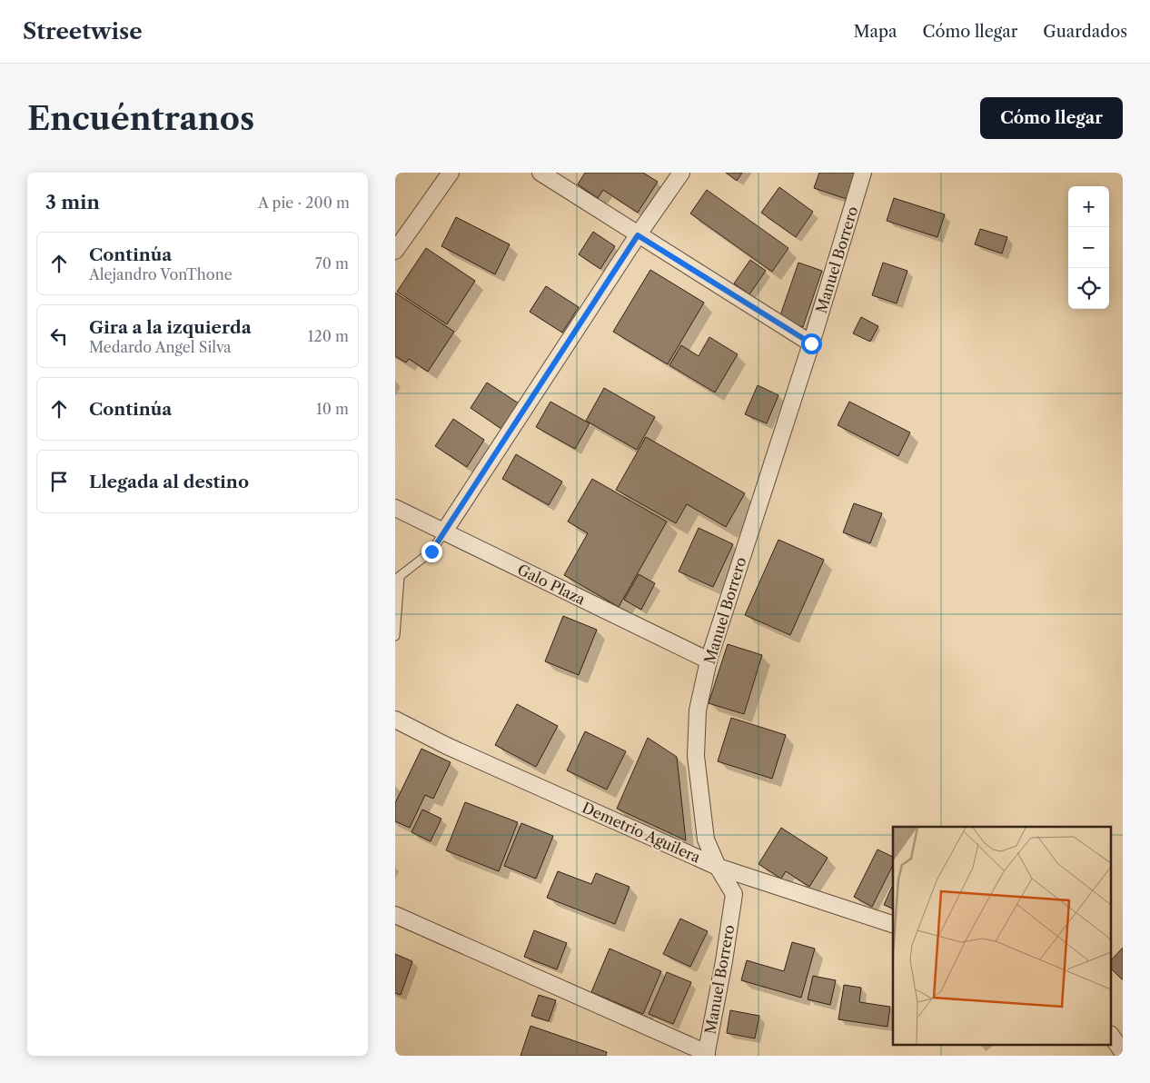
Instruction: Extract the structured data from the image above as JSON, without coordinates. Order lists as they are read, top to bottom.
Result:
{
  "streets": {
    "street": ["Manuel Borrero", "Galo Plaza", "Demetrio Aguilera"]
  },
  "crossings": [
    ["Manuel Borrero", "Galo Plaza"],
    ["Manuel Borrero", "Demetrio Aguilera"]
  ],
  "page": {
    "header": "Streetwise",
    "nav": ["Mapa", "Cómo llegar", "Guardados"],
    "buttons": "Cómo llegar",
    "title": "Encuéntranos",
    "heading": ["3 min", "A pie · 200 m"],
    "map_buttons": ["+", "−"],
    "list": [
      ["Continúa", "Alejandro VonThone", "70 m"],
      ["Gira a la izquierda", "Medardo Angel Silva", "120 m"],
      ["Continúa", "10 m"],
      "Llegada al destino"
    ]
  }
}
